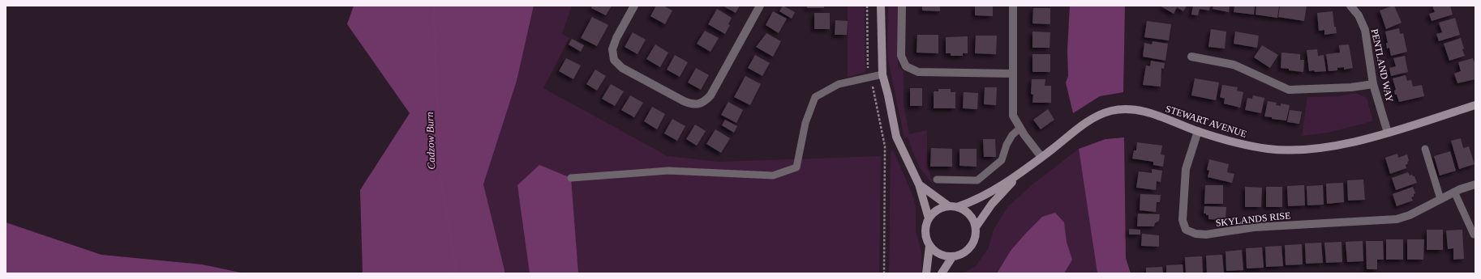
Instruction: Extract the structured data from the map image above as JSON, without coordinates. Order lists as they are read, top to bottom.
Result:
{
  "streets": {
    "street": ["PENTLAND WAY", "STEWART AVENUE", "SKYLANDS RISE"]
  },
  "crossings": [
    ["PENTLAND WAY", "STEWART AVENUE"],
    ["STEWART AVENUE", "SKYLANDS RISE"]
  ],
  "water": ["Cadzow Burn"]
}
